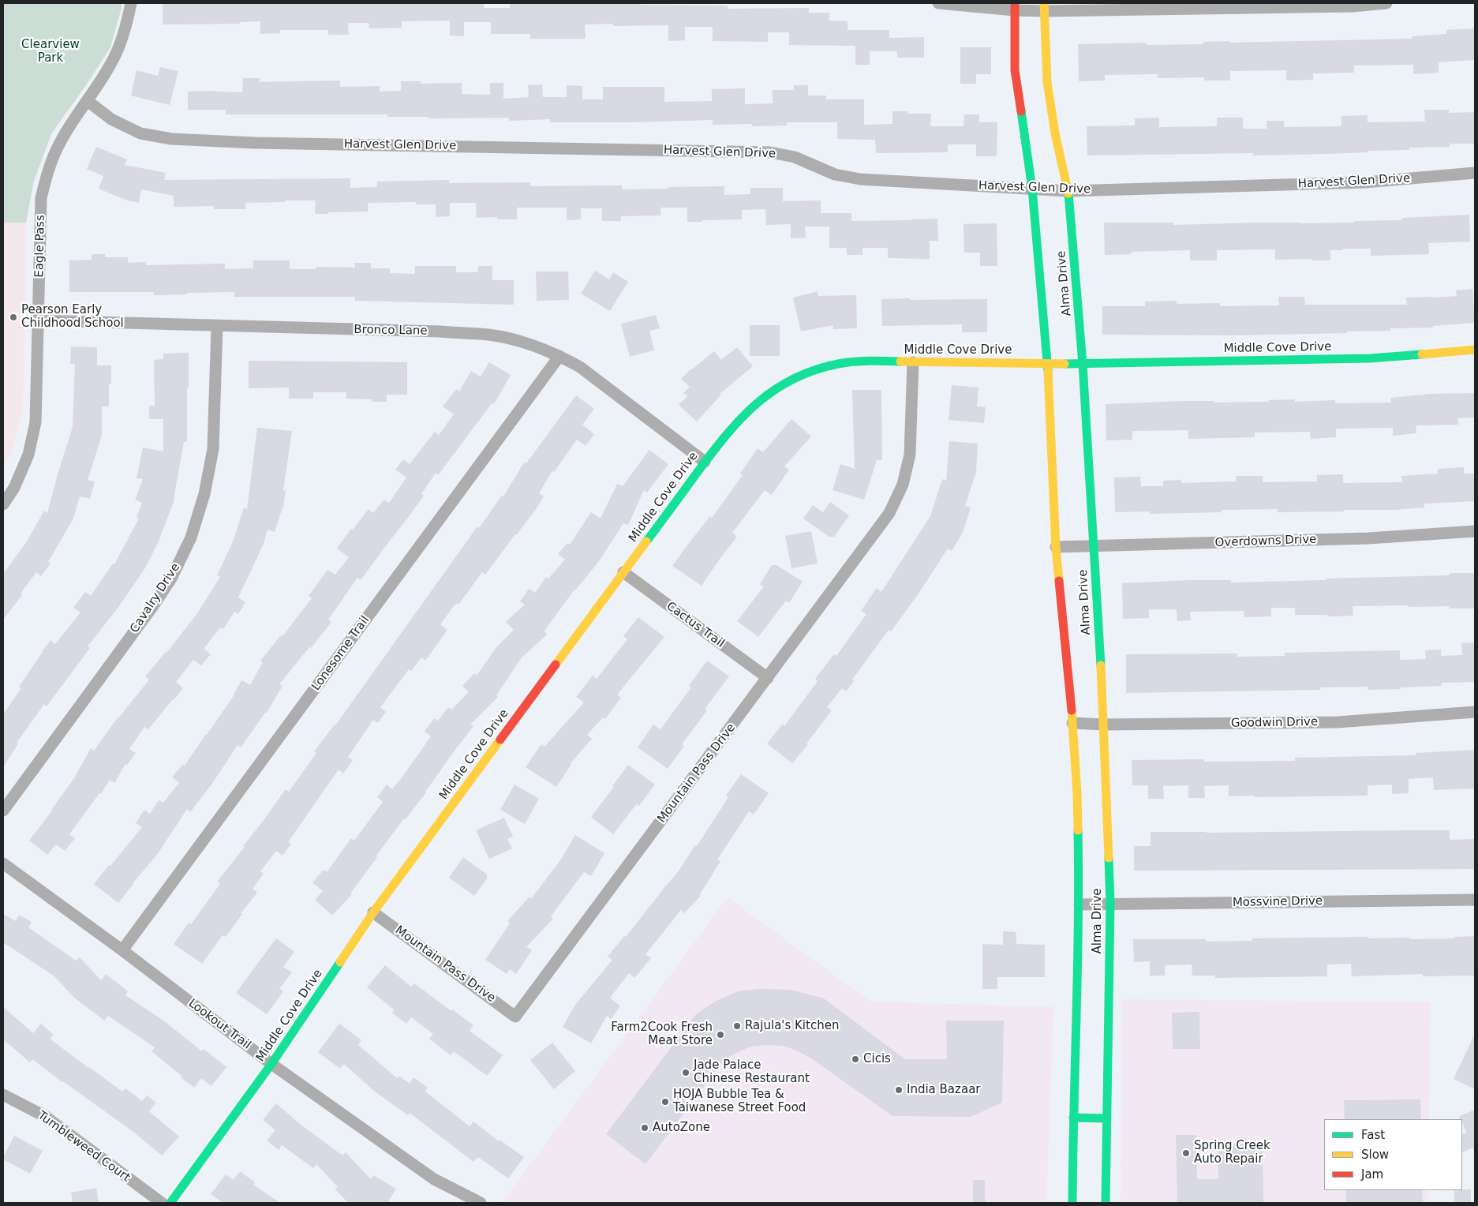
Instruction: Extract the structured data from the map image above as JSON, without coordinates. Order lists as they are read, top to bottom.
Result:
{
  "streets": {
    "main road": ["Alma Drive", "Middle Cove Drive"],
    "street": [
      "Harvest Glen Drive",
      "Eagle Pass",
      "Bronco Lane",
      "Overdowns Drive",
      "Cavalry Drive",
      "Cactus Trail",
      "Lonesome Trail",
      "Goodwin Drive",
      "Mountain Pass Drive",
      "Mossvine Drive",
      "Lookout Trail",
      "Tumbleweed Court"
    ]
  },
  "crossings": [
    ["Harvest Glen Drive", "Eagle Pass"],
    ["Harvest Glen Drive", "Alma Drive"],
    ["Eagle Pass", "Bronco Lane"],
    ["Alma Drive", "Middle Cove Drive"],
    ["Alma Drive", "Overdowns Drive"],
    ["Alma Drive", "Goodwin Drive"],
    ["Alma Drive", "Mossvine Drive"],
    ["Bronco Lane", "Middle Cove Drive"],
    ["Bronco Lane", "Cavalry Drive"],
    ["Bronco Lane", "Lonesome Trail"],
    ["Middle Cove Drive", "Cactus Trail"],
    ["Middle Cove Drive", "Mountain Pass Drive"],
    ["Middle Cove Drive", "Lookout Trail"],
    ["Cactus Trail", "Mountain Pass Drive"],
    ["Lonesome Trail", "Lookout Trail"]
  ],
  "parks": ["Clearview Park"],
  "places": [
    "Pearson Early Childhood School",
    "Rajula's Kitchen",
    "Farm2Cook Fresh Meat Store",
    "Cicis",
    "Jade Palace Chinese Restaurant",
    "India Bazaar",
    "HOJA Bubble Tea & Taiwanese Street Food",
    "AutoZone",
    "Spring Creek Auto Repair"
  ],
  "legend": ["Fast", "Slow", "Jam"]
}
